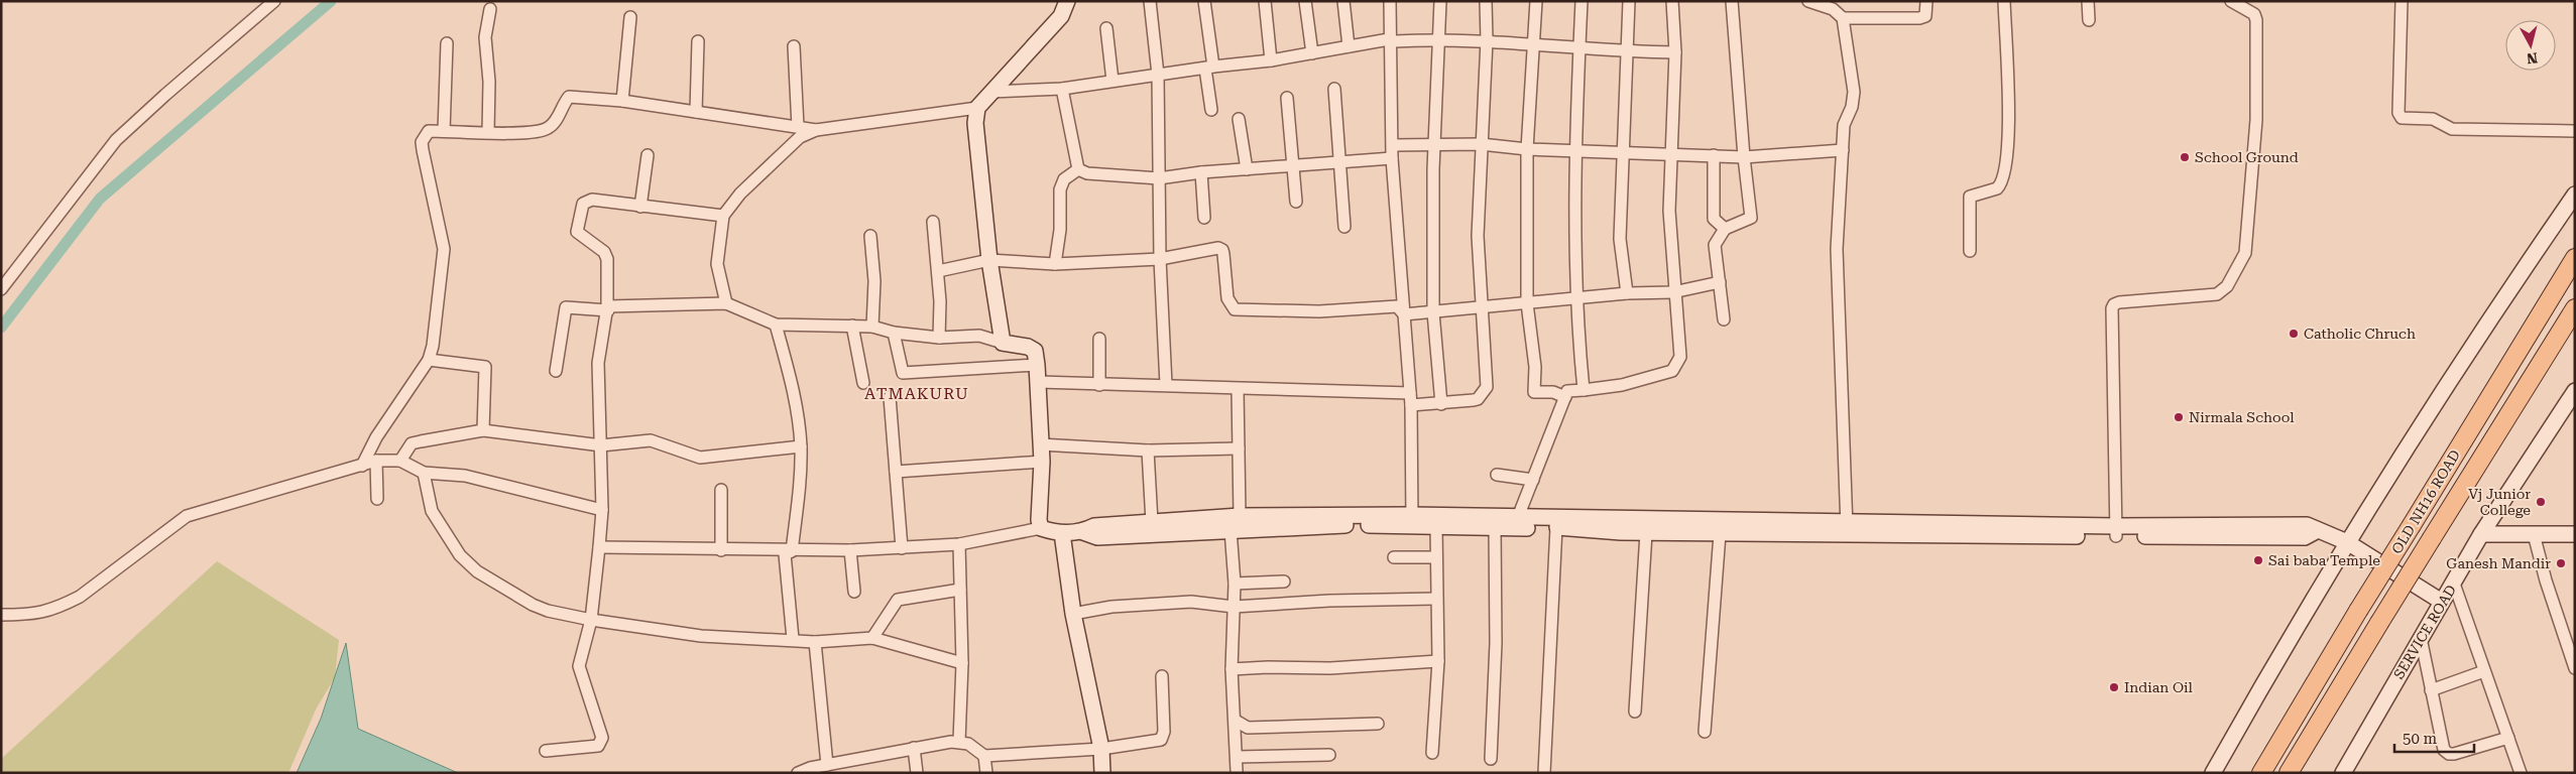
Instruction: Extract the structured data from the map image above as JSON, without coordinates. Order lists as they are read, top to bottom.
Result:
{
  "streets": {
    "main road": ["OLD NH16 ROAD"],
    "street": ["SERVICE ROAD"]
  },
  "districts": ["ATMAKURU"],
  "places": [
    "School Ground",
    "Catholic Chruch",
    "Nirmala School",
    "Vj Junior College",
    "Sai baba Temple",
    "Ganesh Mandir",
    "Indian Oil"
  ],
  "scale_bar": "50 m",
  "north": "bottom"
}
